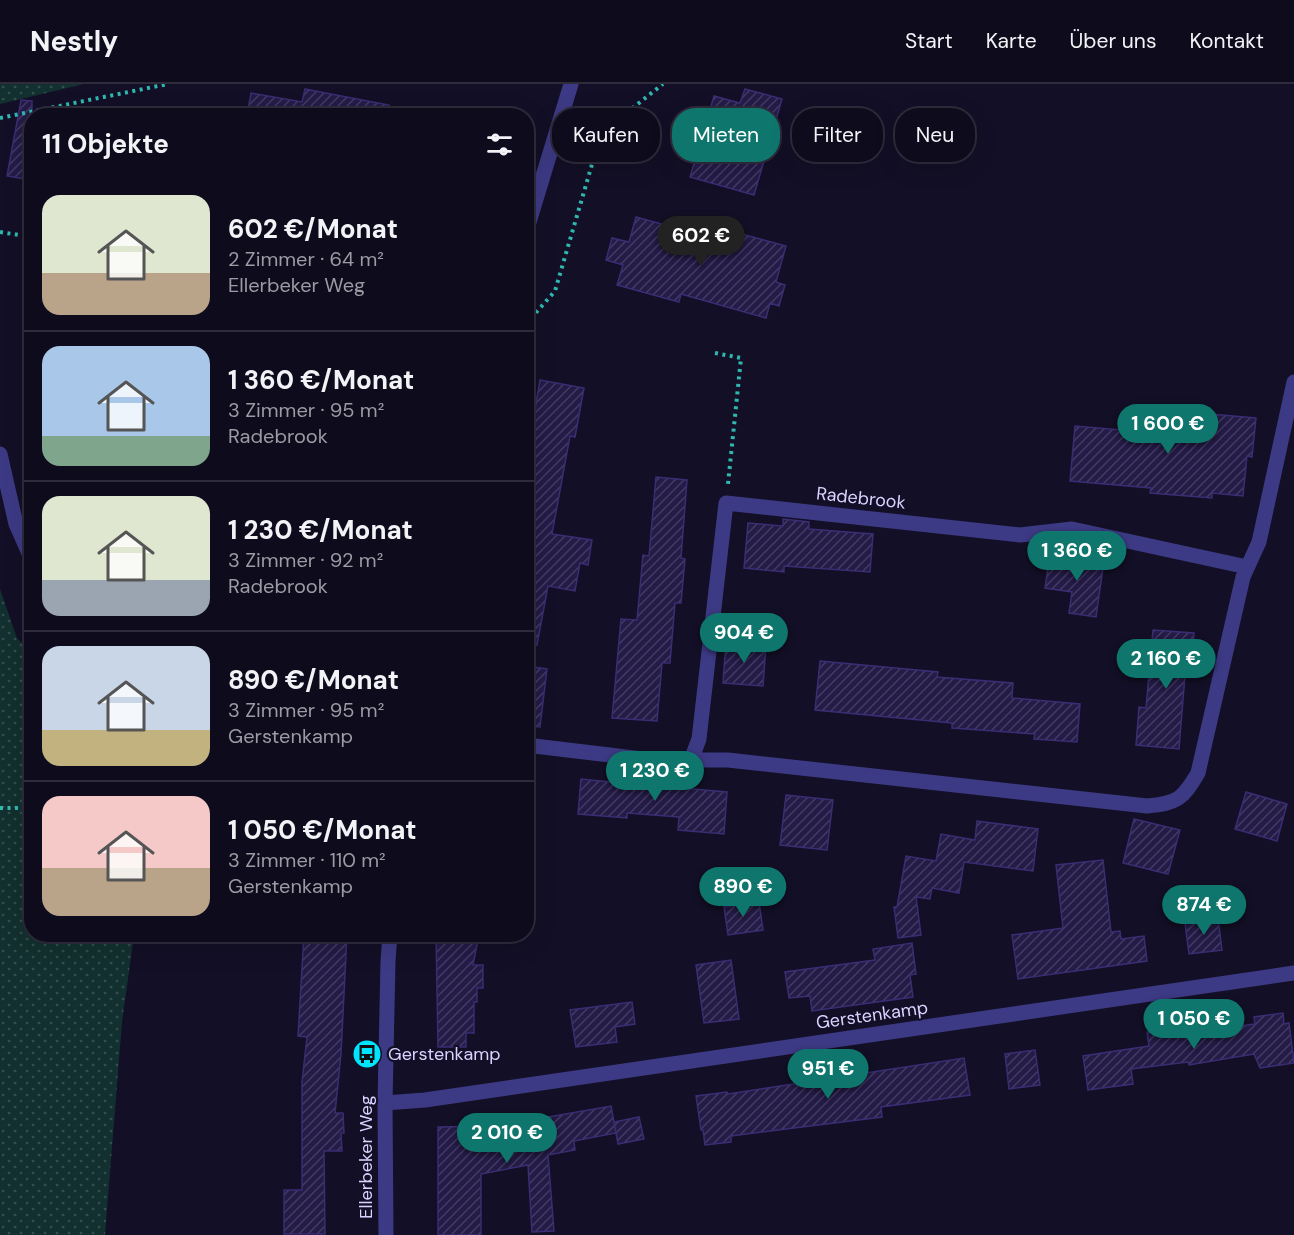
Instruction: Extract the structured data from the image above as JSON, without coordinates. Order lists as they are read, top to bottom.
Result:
{
  "streets": {
    "street": ["Radebrook", "Gerstenkamp", "Ellerbeker Weg"]
  },
  "crossings": [
    ["Gerstenkamp", "Ellerbeker Weg"]
  ],
  "places": {
    "bus stop": ["Gerstenkamp"]
  },
  "page": {
    "header": "Nestly",
    "nav": [
      "Start",
      "Karte",
      "Über uns",
      "Kontakt"
    ],
    "chip": [
      "Kaufen",
      "Mieten",
      "Filter",
      "Neu"
    ],
    "heading": "11 Objekte",
    "list": [
      {
        "name": "602 €/Monat",
        "note": "2 Zimmer · 64 m² · Ellerbeker Weg"
      },
      {
        "name": "1 360 €/Monat",
        "note": "3 Zimmer · 95 m² · Radebrook"
      },
      {
        "name": "1 230 €/Monat",
        "note": "3 Zimmer · 92 m² · Radebrook"
      },
      {
        "name": "890 €/Monat",
        "note": "3 Zimmer · 95 m² · Gerstenkamp"
      },
      {
        "name": "1 050 €/Monat",
        "note": "3 Zimmer · 110 m² · Gerstenkamp"
      }
    ],
    "price": [
      "602 €",
      "1 600 €",
      "1 360 €",
      "904 €",
      "2 160 €",
      "1 230 €",
      "890 €",
      "874 €",
      "1 050 €",
      "951 €",
      "2 010 €"
    ]
  }
}
